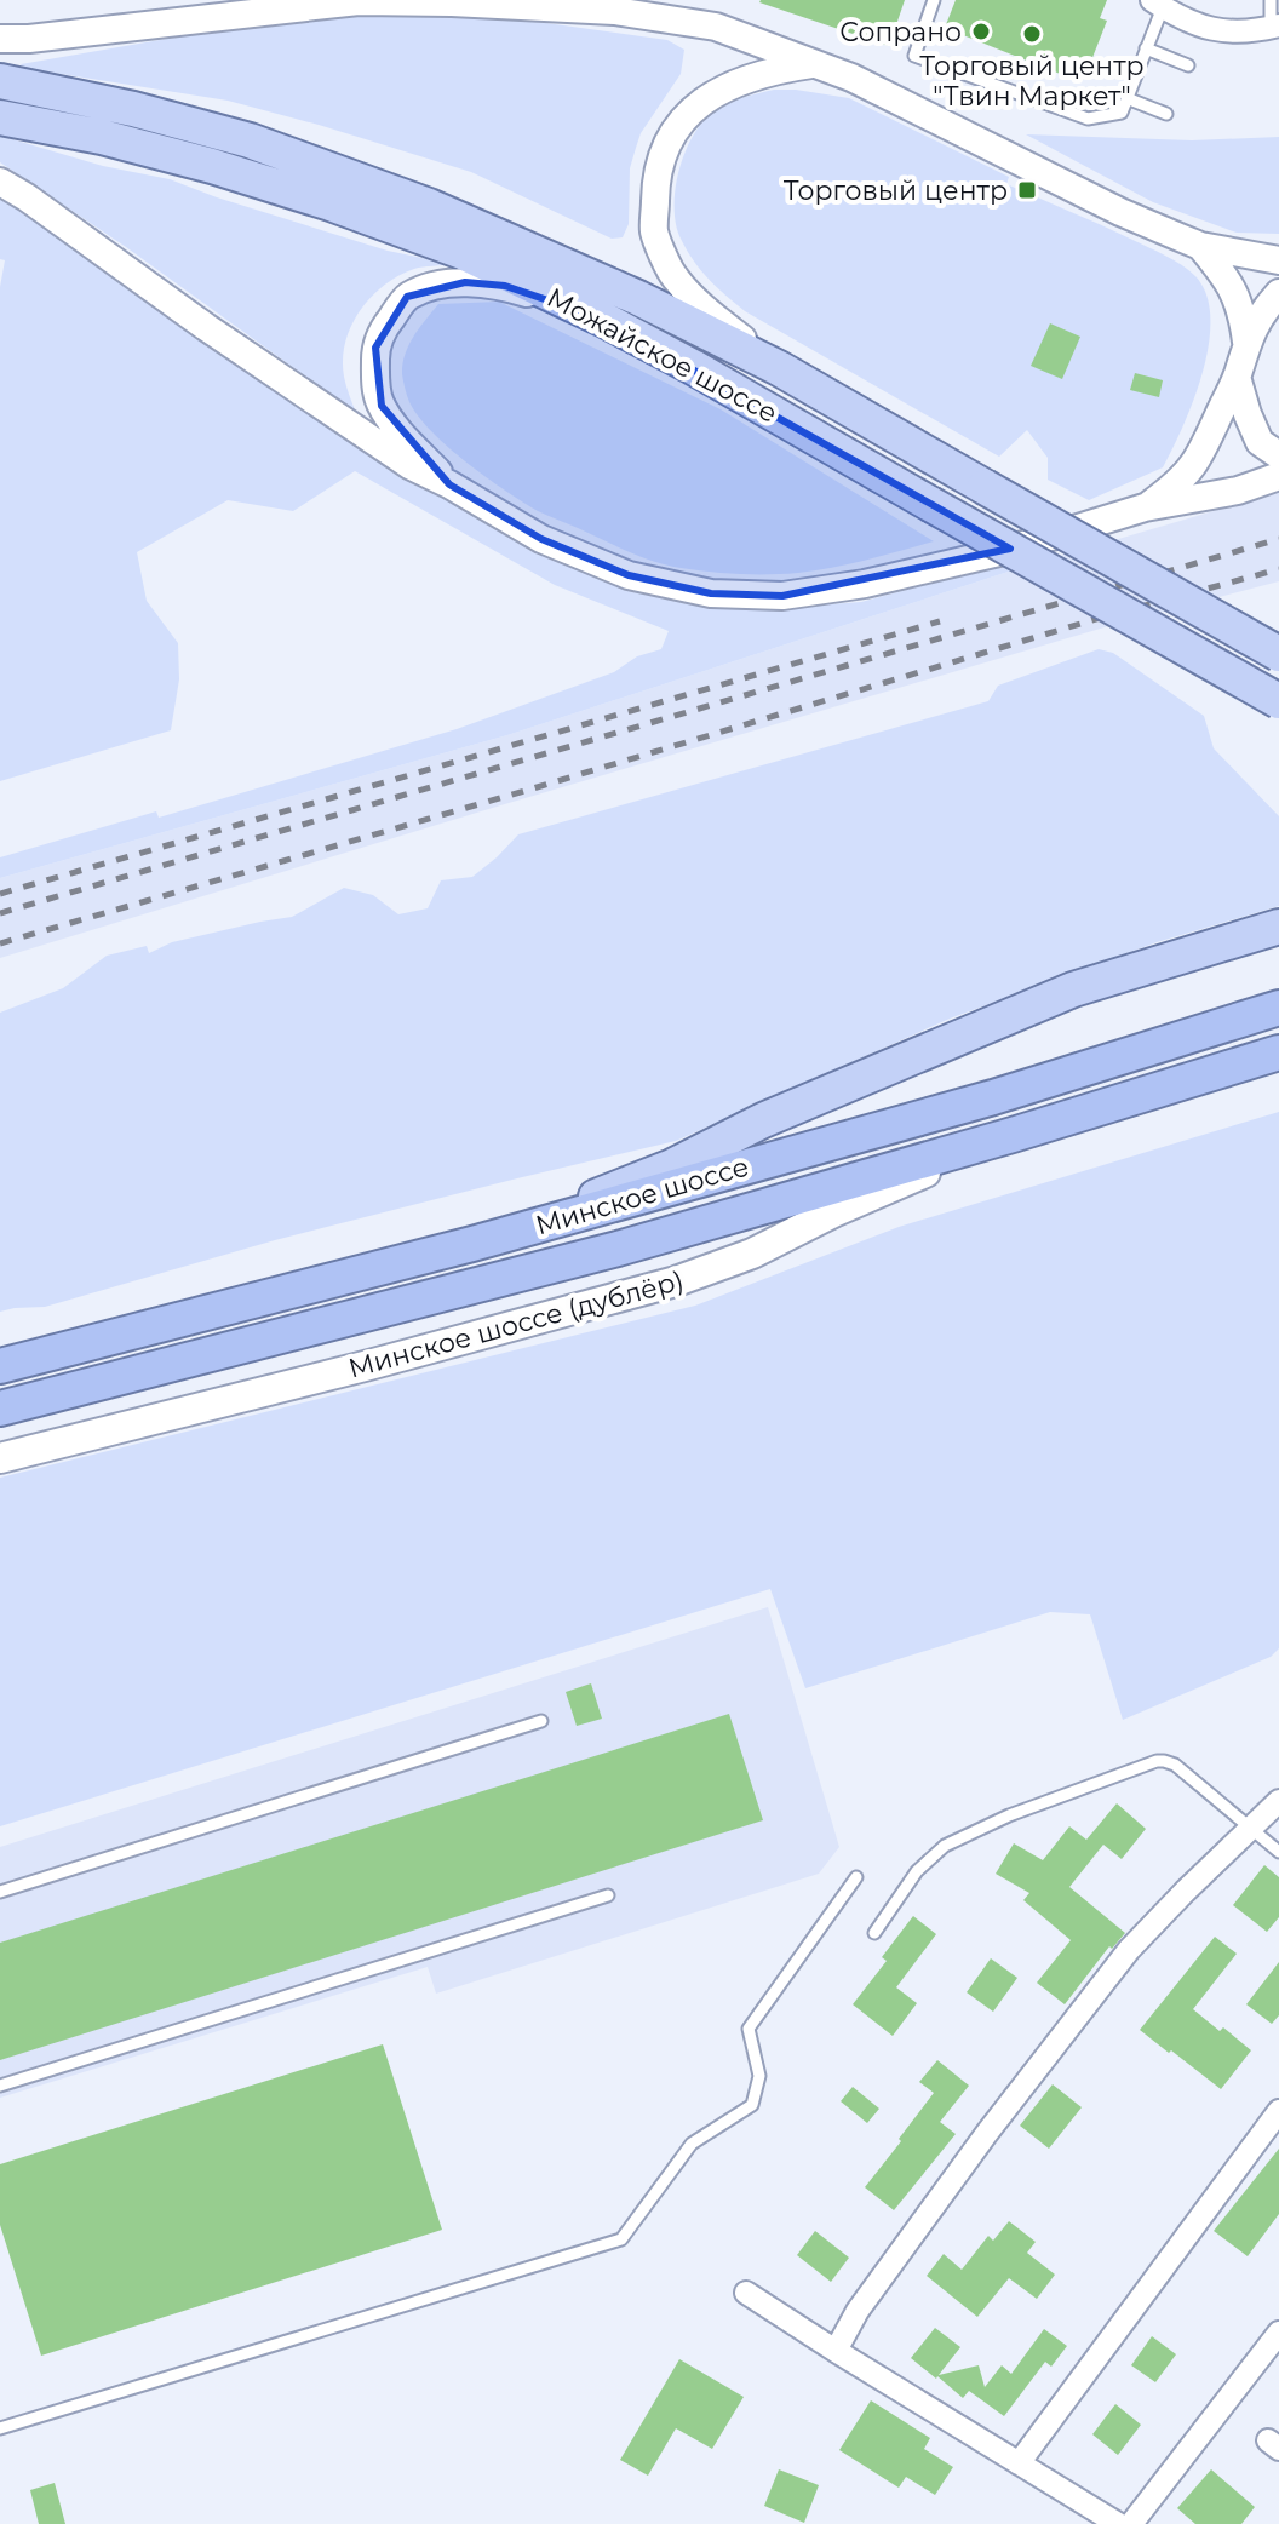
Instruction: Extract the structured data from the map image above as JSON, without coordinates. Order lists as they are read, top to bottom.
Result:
{
  "streets": {
    "highway": ["Минское шоссе"],
    "main road": ["Можайское шоссе", "Минское шоссе (дублёр)"]
  },
  "crossings": [
    ["Минское шоссе", "Минское шоссе (дублёр)"]
  ],
  "places": {
    "other": ["Сопрано", "Торговый центр \"Твин Маркет\""],
    "transit": ["Торговый центр"]
  }
}
